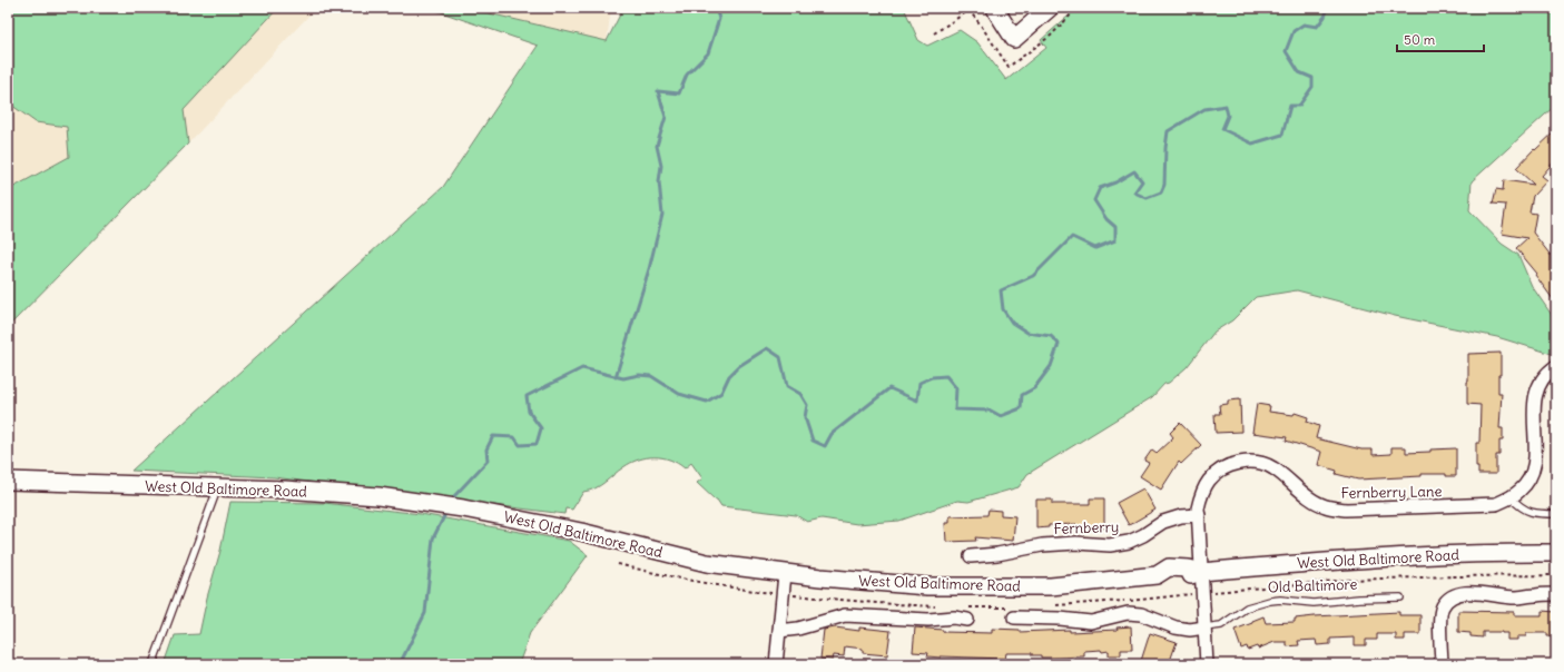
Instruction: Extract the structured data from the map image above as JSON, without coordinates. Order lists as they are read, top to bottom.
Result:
{
  "streets": {
    "street": ["West Old Baltimore Road", "Fernberry Lane", "Fernberry"],
    "lane": ["Old Baltimore"]
  },
  "crossings": [
    ["West Old Baltimore Road", "Fernberry Lane"],
    ["Fernberry Lane", "Fernberry"],
    ["Fernberry Lane", "Old Baltimore"]
  ],
  "scale_bar": "50 m"
}
